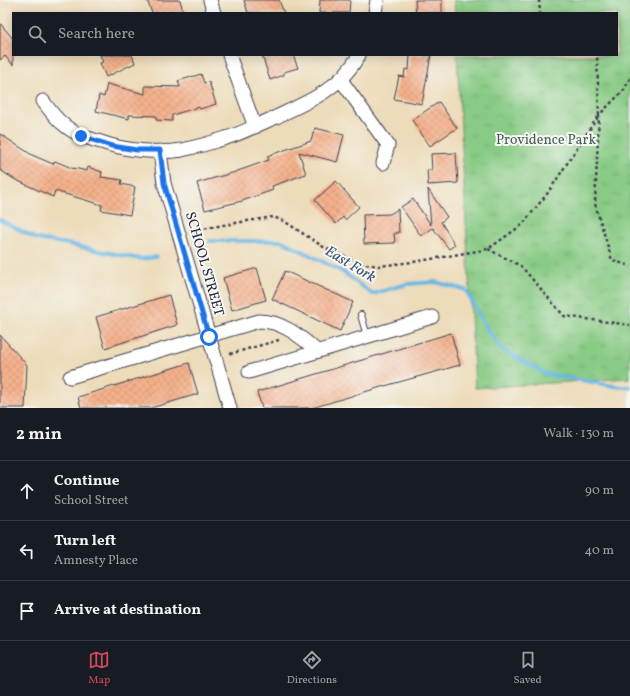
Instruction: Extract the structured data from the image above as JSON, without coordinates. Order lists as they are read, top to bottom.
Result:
{
  "streets": {
    "street": ["SCHOOL STREET"]
  },
  "water": ["East Fork"],
  "parks": ["Providence Park"],
  "page": {
    "search": "Search here",
    "heading": ["2 min", "Walk · 130 m"],
    "list": [
      ["Continue", "School Street", "90 m"],
      ["Turn left", "Amnesty Place", "40 m"],
      "Arrive at destination"
    ],
    "nav": ["Map", "Directions", "Saved"]
  }
}
